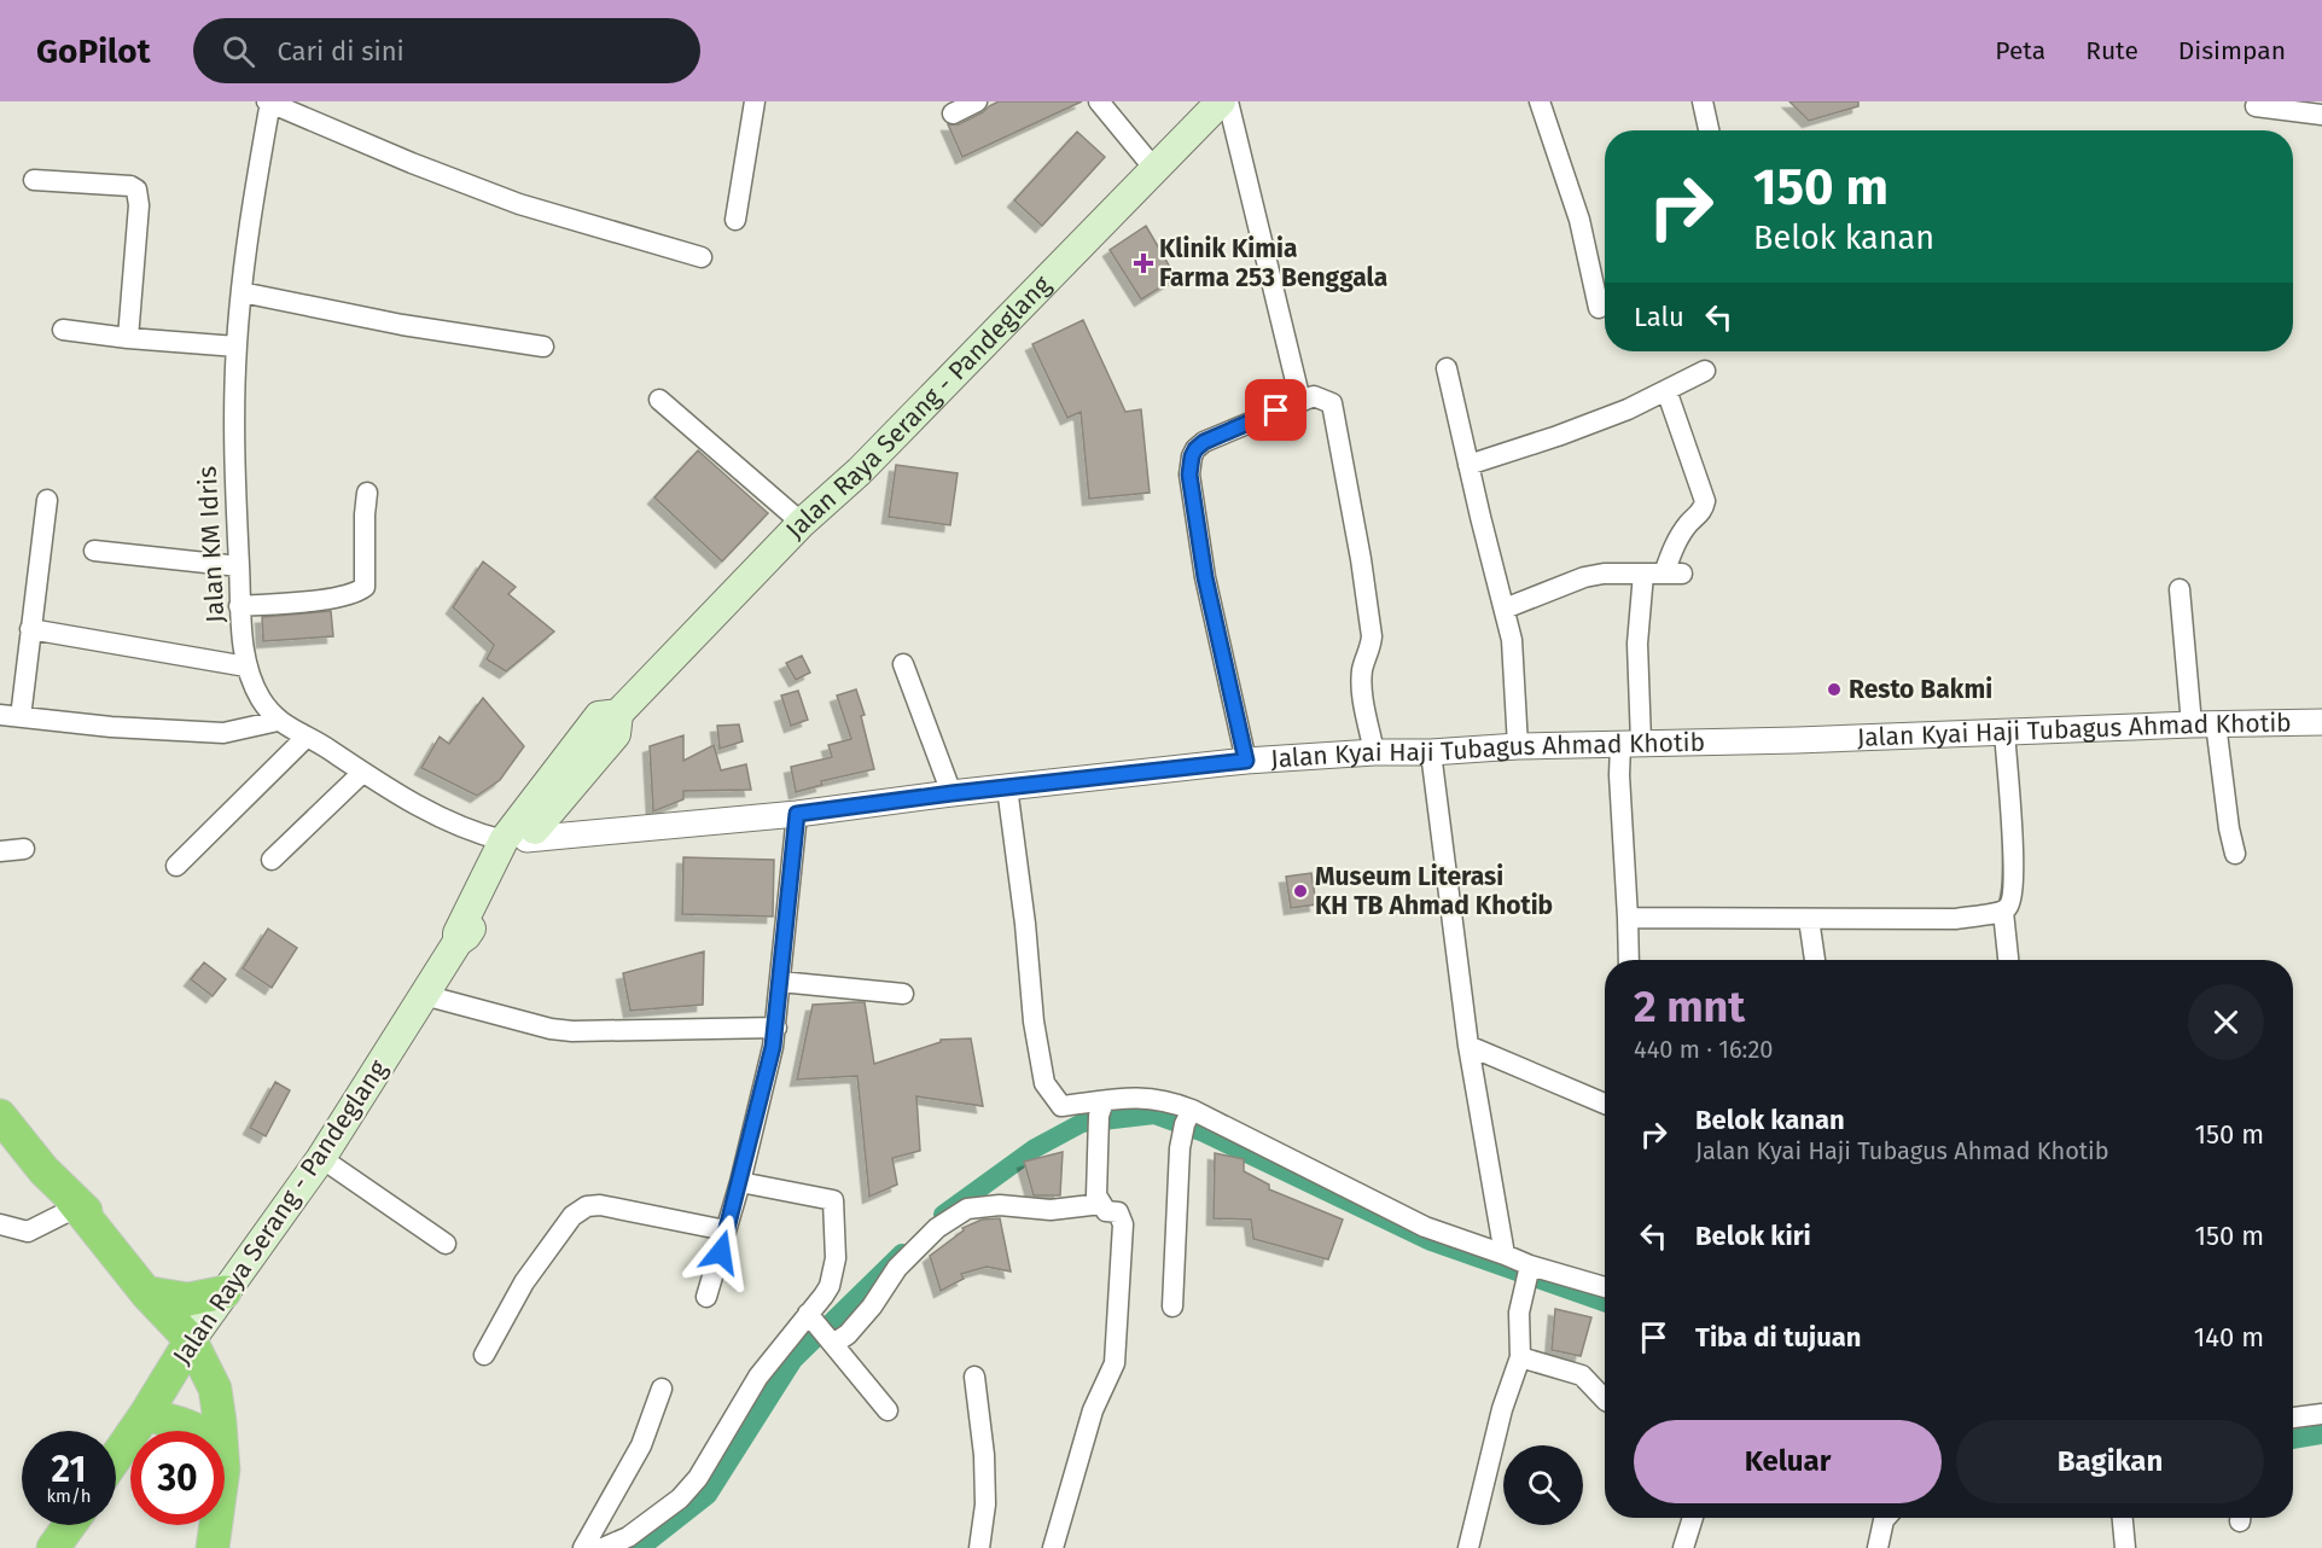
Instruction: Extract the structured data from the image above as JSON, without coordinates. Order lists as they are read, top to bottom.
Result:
{
  "streets": {
    "highway": ["Jalan Raya Serang - Pandeglang"],
    "street": ["Jalan KM Idris", "Jalan Kyai Haji Tubagus Ahmad Khotib"]
  },
  "crossings": [
    ["Jalan Raya Serang - Pandeglang", "Jalan KM Idris"],
    ["Jalan Raya Serang - Pandeglang", "Jalan Kyai Haji Tubagus Ahmad Khotib"],
    ["Jalan KM Idris", "Jalan Kyai Haji Tubagus Ahmad Khotib"]
  ],
  "places": {
    "health": ["Klinik Kimia Farma 253 Benggala"],
    "other": ["Resto Bakmi", "Museum Literasi KH TB Ahmad Khotib"]
  },
  "page": {
    "header": "GoPilot",
    "search": "Cari di sini",
    "nav": ["Peta", "Rute", "Disimpan"],
    "turn": ["150 m", "Belok kanan"],
    "then": "Lalu",
    "heading": ["2 mnt", "440 m · 16:20"],
    "list": [
      {
        "name": "Belok kanan",
        "note": "Jalan Kyai Haji Tubagus Ahmad Khotib",
        "value": "150 m"
      },
      {
        "name": "Belok kiri",
        "value": "150 m"
      },
      {
        "name": "Tiba di tujuan",
        "value": "140 m"
      }
    ],
    "buttons": ["Keluar", "Bagikan"],
    "speed": "21 km/h",
    "limit": "30"
  }
}
